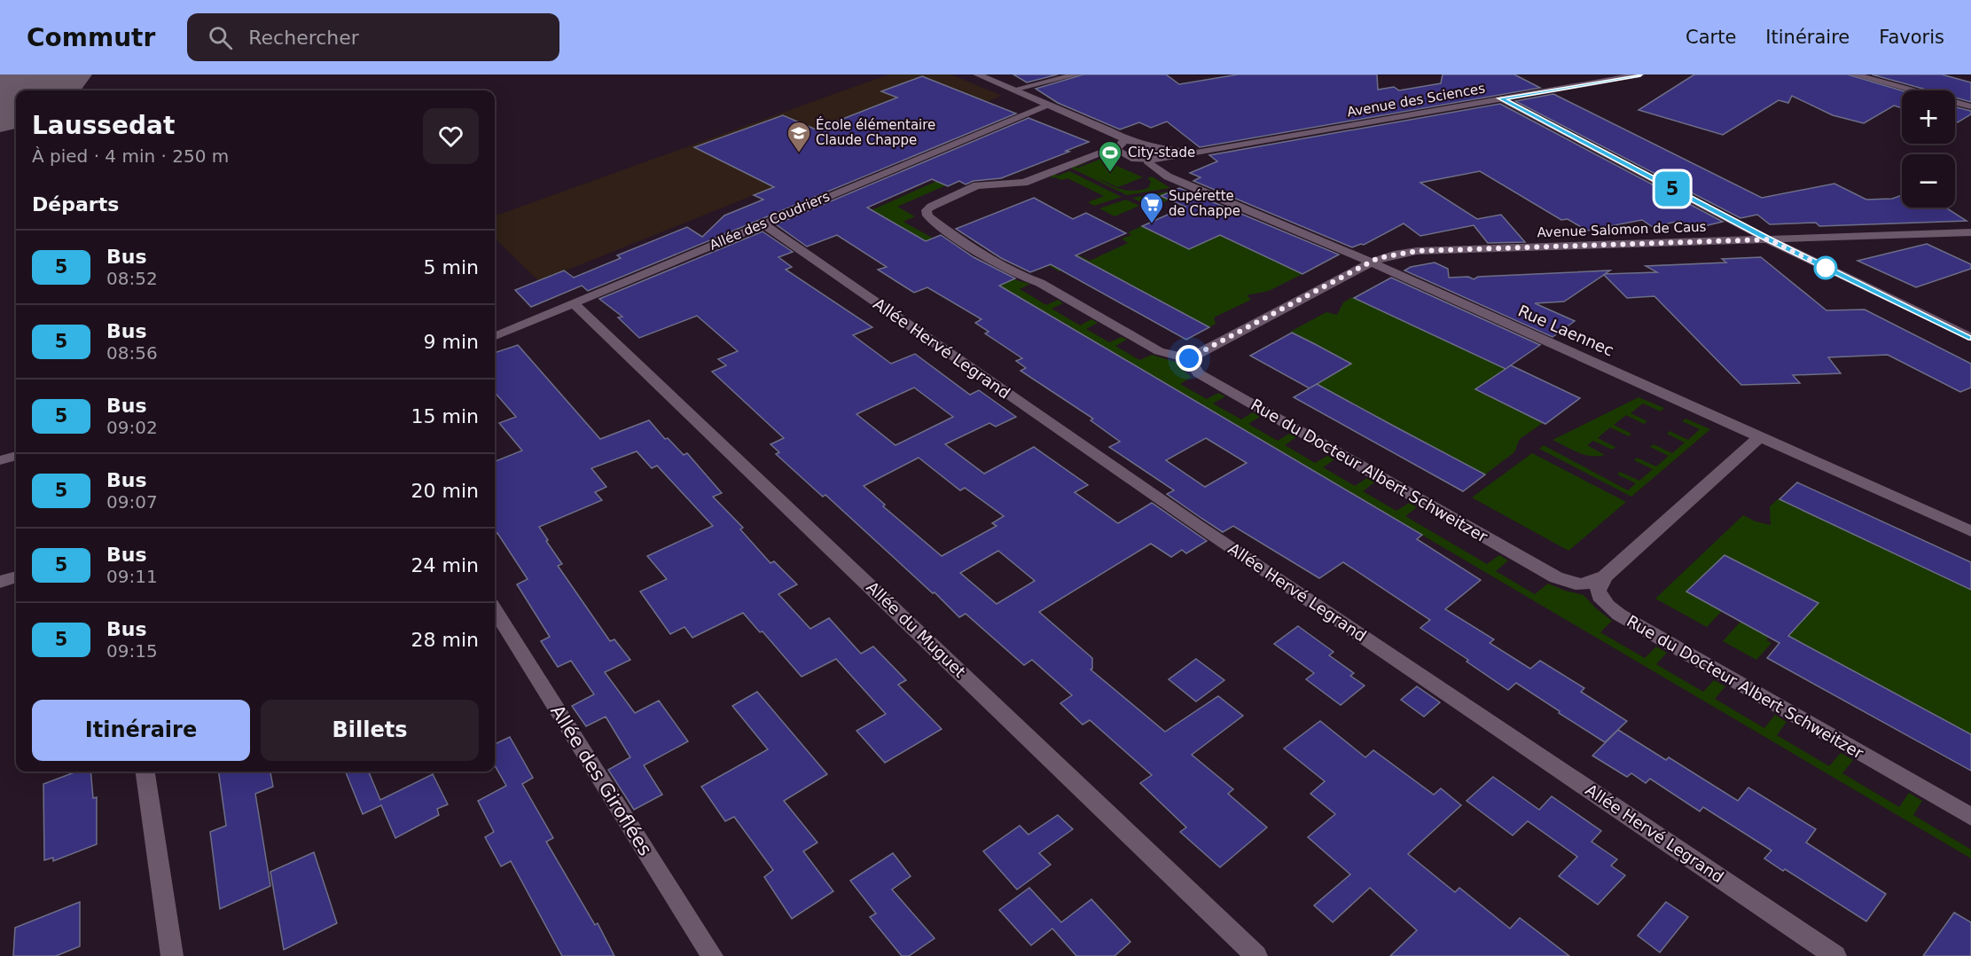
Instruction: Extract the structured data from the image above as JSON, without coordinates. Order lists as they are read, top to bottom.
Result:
{
  "streets": {
    "street": [
      "Avenue des Sciences",
      "Allée des Coudriers",
      "Avenue Salomon de Caus",
      "Rue Laennec",
      "Allée Hervé Legrand",
      "Rue du Docteur Albert Schweitzer",
      "Allée du Muguet",
      "Allée des Giroflées"
    ]
  },
  "crossings": [
    ["Avenue des Sciences", "Rue Laennec"],
    ["Allée des Coudriers", "Allée Hervé Legrand"],
    ["Allée des Coudriers", "Allée du Muguet"],
    ["Avenue Salomon de Caus", "Rue Laennec"],
    ["Avenue Salomon de Caus", "Rue du Docteur Albert Schweitzer"]
  ],
  "places": {
    "school or university": ["École élémentaire Claude Chappe"],
    "sports": ["City-stade"],
    "supermarket": ["Supérette de Chappe"]
  },
  "lines": ["bus line 5"],
  "page": {
    "header": "Commutr",
    "search": "Rechercher",
    "nav": ["Carte", "Itinéraire", "Favoris"],
    "on_map": "5",
    "map_buttons": ["+", "−"],
    "heading": [
      ["Laussedat", "À pied · 4 min · 250 m"],
      "Départs"
    ],
    "list": [
      {
        "mark": "5",
        "name": "Bus",
        "note": "08:52",
        "value": "5 min"
      },
      {
        "mark": "5",
        "name": "Bus",
        "note": "08:56",
        "value": "9 min"
      },
      {
        "mark": "5",
        "name": "Bus",
        "note": "09:02",
        "value": "15 min"
      },
      {
        "mark": "5",
        "name": "Bus",
        "note": "09:07",
        "value": "20 min"
      },
      {
        "mark": "5",
        "name": "Bus",
        "note": "09:11",
        "value": "24 min"
      },
      {
        "mark": "5",
        "name": "Bus",
        "note": "09:15",
        "value": "28 min"
      }
    ],
    "buttons": ["Itinéraire", "Billets"]
  }
}
